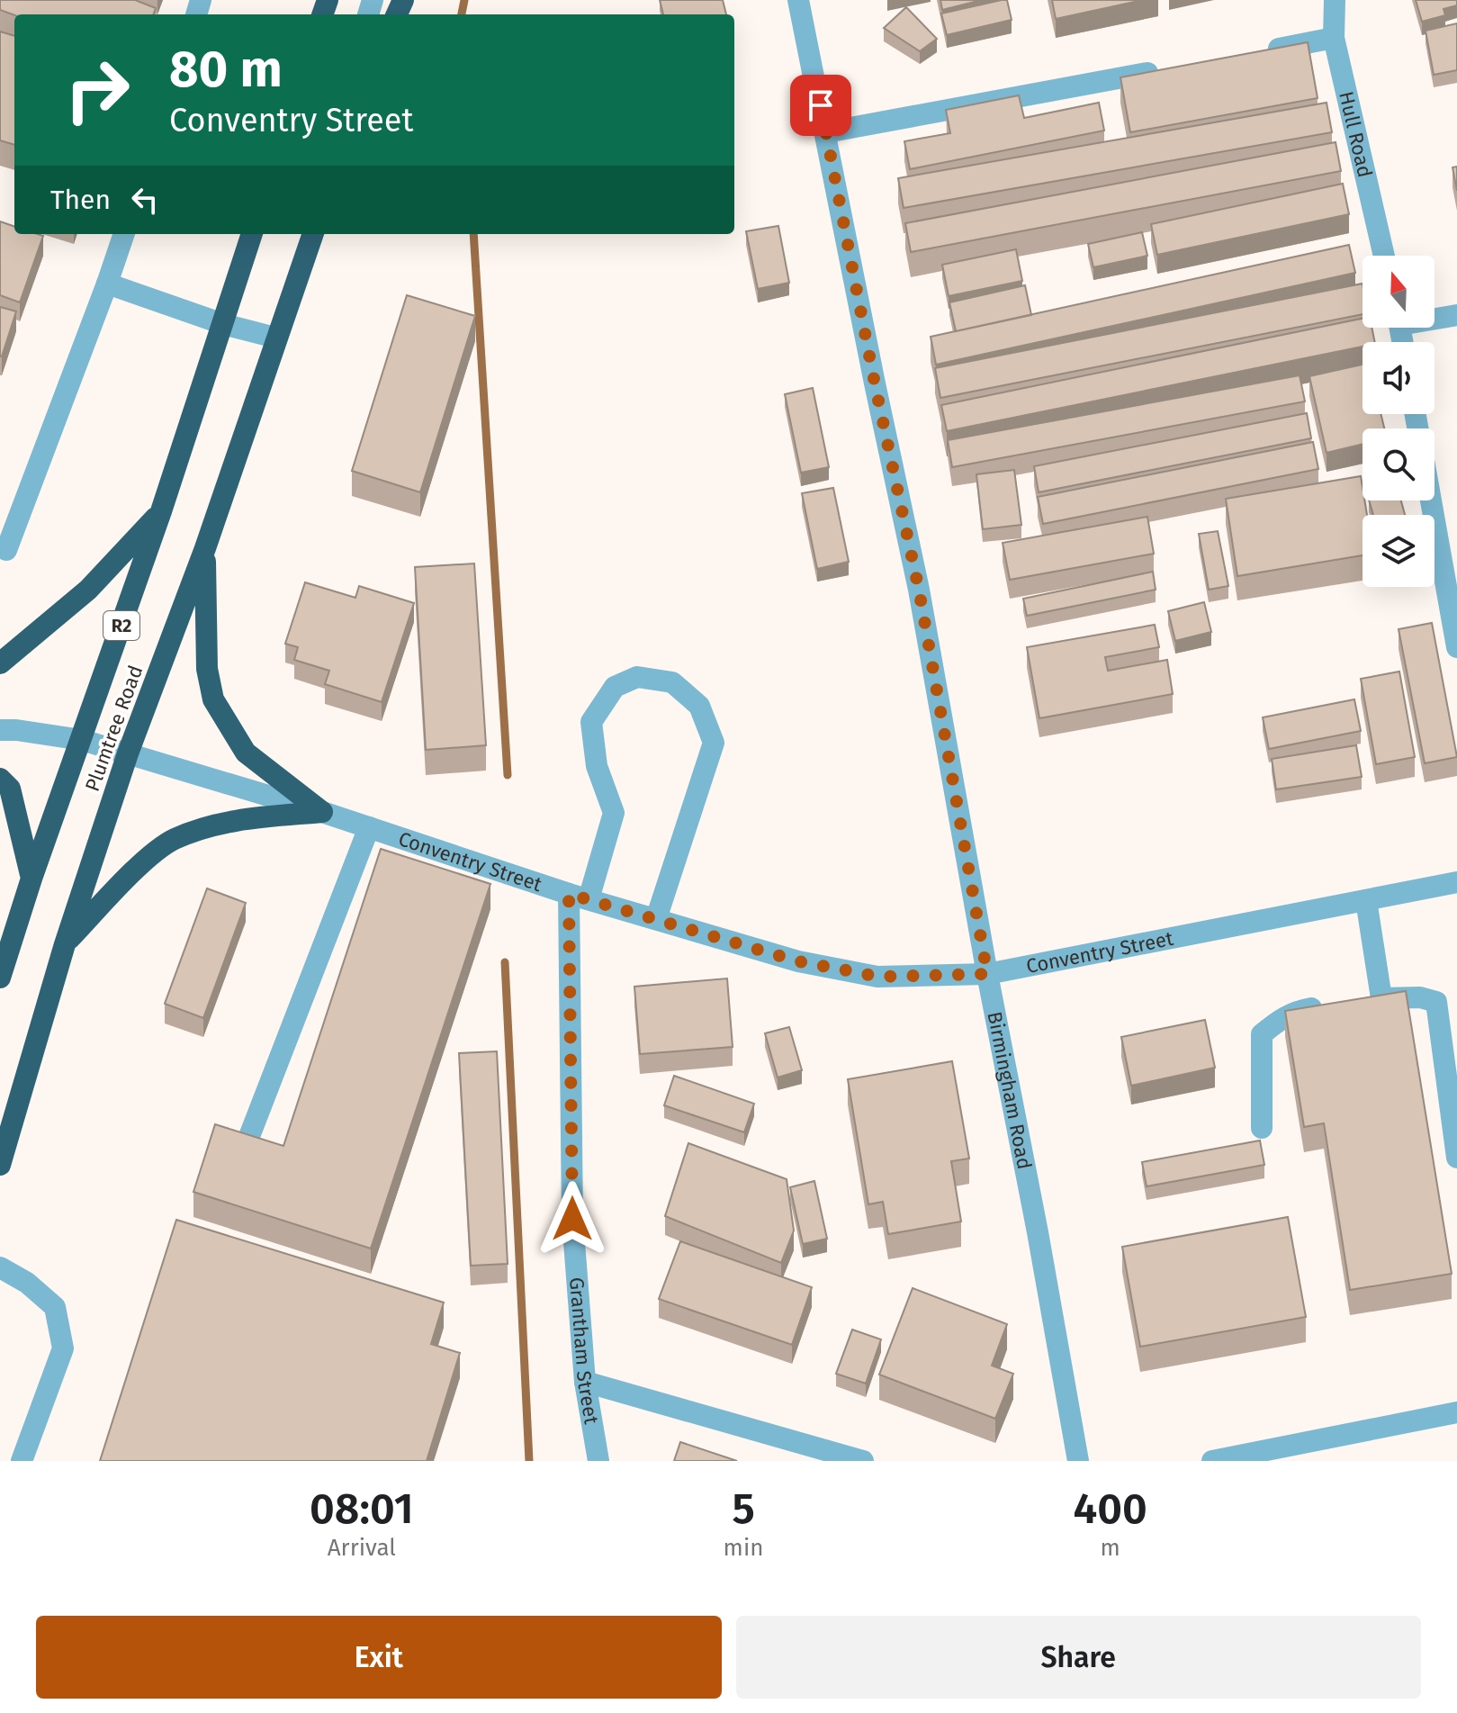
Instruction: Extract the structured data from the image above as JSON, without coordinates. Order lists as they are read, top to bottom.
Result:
{
  "streets": {
    "highway": ["R2", "Plumtree Road"],
    "street": [
      "Hull Road",
      "Conventry Street",
      "Birmingham Road",
      "Grantham Street"
    ]
  },
  "crossings": [
    ["Plumtree Road", "Conventry Street"],
    ["Conventry Street", "Birmingham Road"],
    ["Conventry Street", "Grantham Street"]
  ],
  "north": "top",
  "page": {
    "turn": ["80 m", "Conventry Street"],
    "then": "Then",
    "eta": [
      "08:01",
      "Arrival",
      "5",
      "min",
      "400",
      "m"
    ],
    "buttons": ["Exit", "Share"]
  }
}
